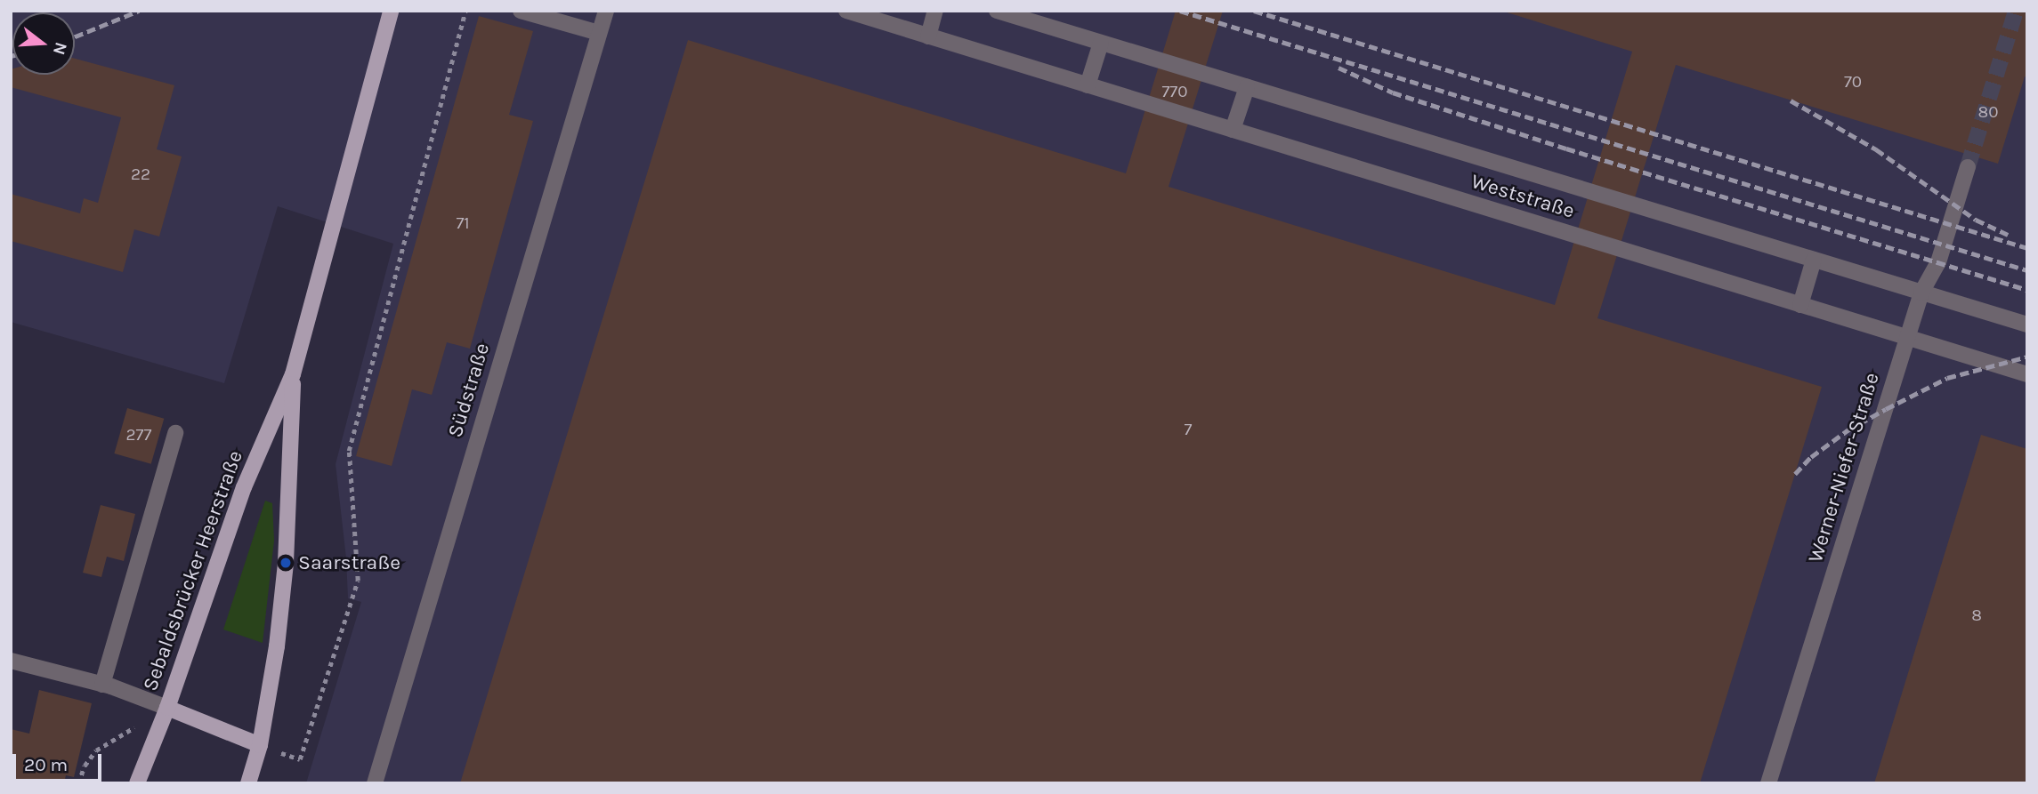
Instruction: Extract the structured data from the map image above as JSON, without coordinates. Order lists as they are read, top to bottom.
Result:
{
  "streets": {
    "main road": ["Sebaldsbrücker Heerstraße"],
    "street": ["Weststraße", "Südstraße", "Werner-Niefer-Straße"]
  },
  "crossings": [
    ["Weststraße", "Werner-Niefer-Straße"]
  ],
  "places": ["Saarstraße"],
  "house_numbers": [
    "70",
    "770",
    "80",
    "22",
    "71",
    "7",
    "277",
    "8"
  ],
  "scale_bar": "20 m",
  "north": "right"
}
